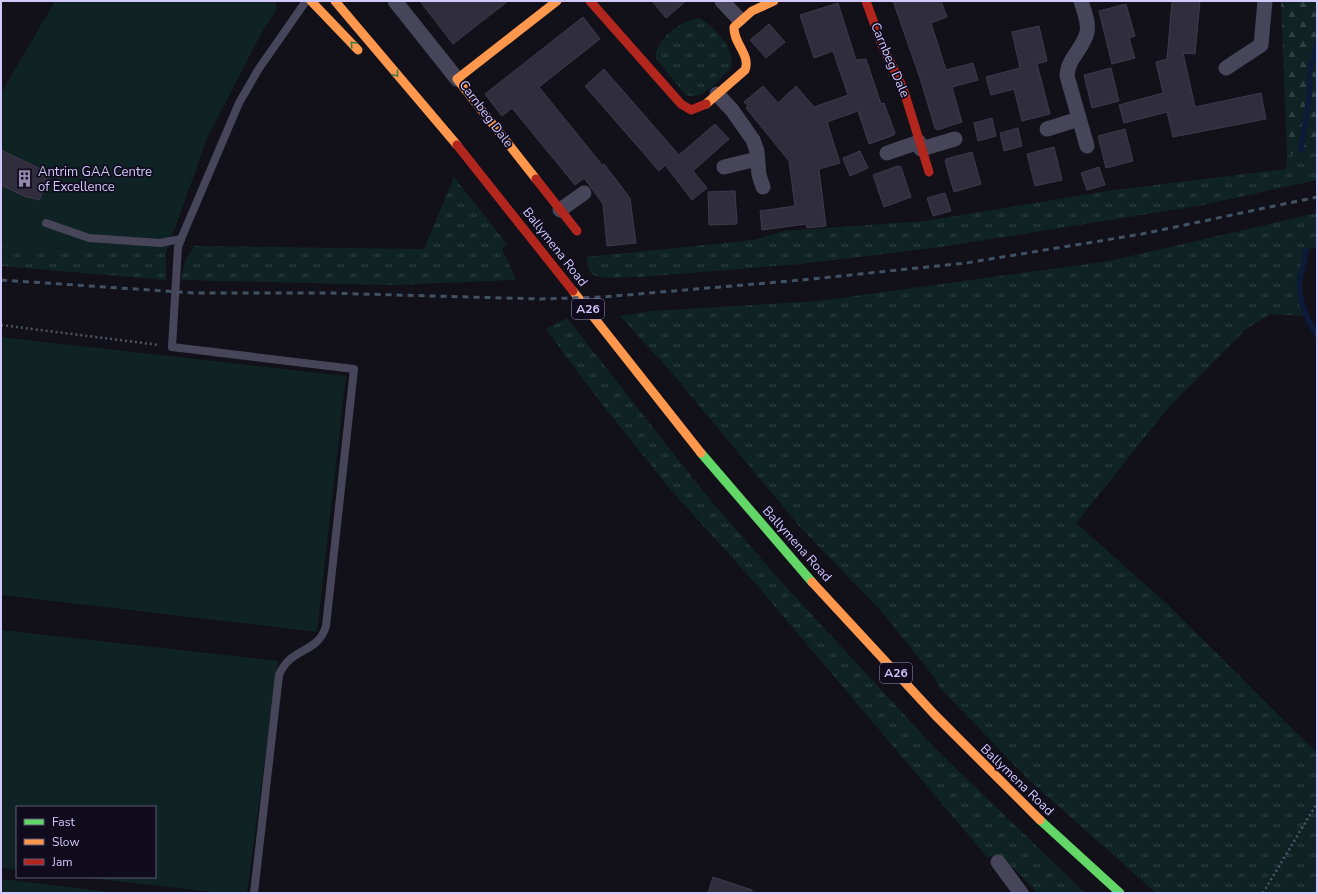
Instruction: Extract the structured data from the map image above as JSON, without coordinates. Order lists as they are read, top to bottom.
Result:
{
  "streets": {
    "main road": ["Carnbeg Dale", "Ballymena Road", "A26"]
  },
  "places": {
    "building": ["Antrim GAA Centre of Excellence"]
  },
  "legend": ["Fast", "Slow", "Jam"]
}
